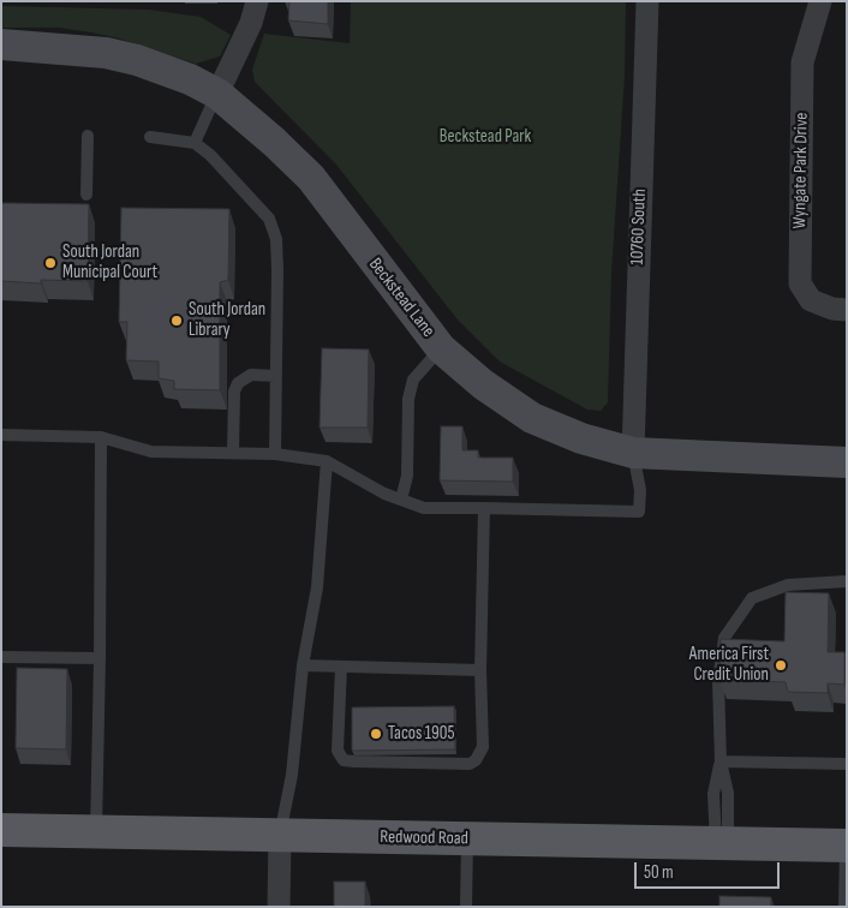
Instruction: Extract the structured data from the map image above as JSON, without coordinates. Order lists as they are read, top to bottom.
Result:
{
  "streets": {
    "main road": ["Redwood Road"],
    "street": ["Wyngate Park Drive", "10760 South", "Beckstead Lane"]
  },
  "crossings": [
    ["10760 South", "Beckstead Lane"]
  ],
  "parks": ["Beckstead Park"],
  "places": [
    "South Jordan Municipal Court",
    "South Jordan Library",
    "America First Credit Union",
    "Tacos 1905"
  ],
  "scale_bar": "50 m"
}
